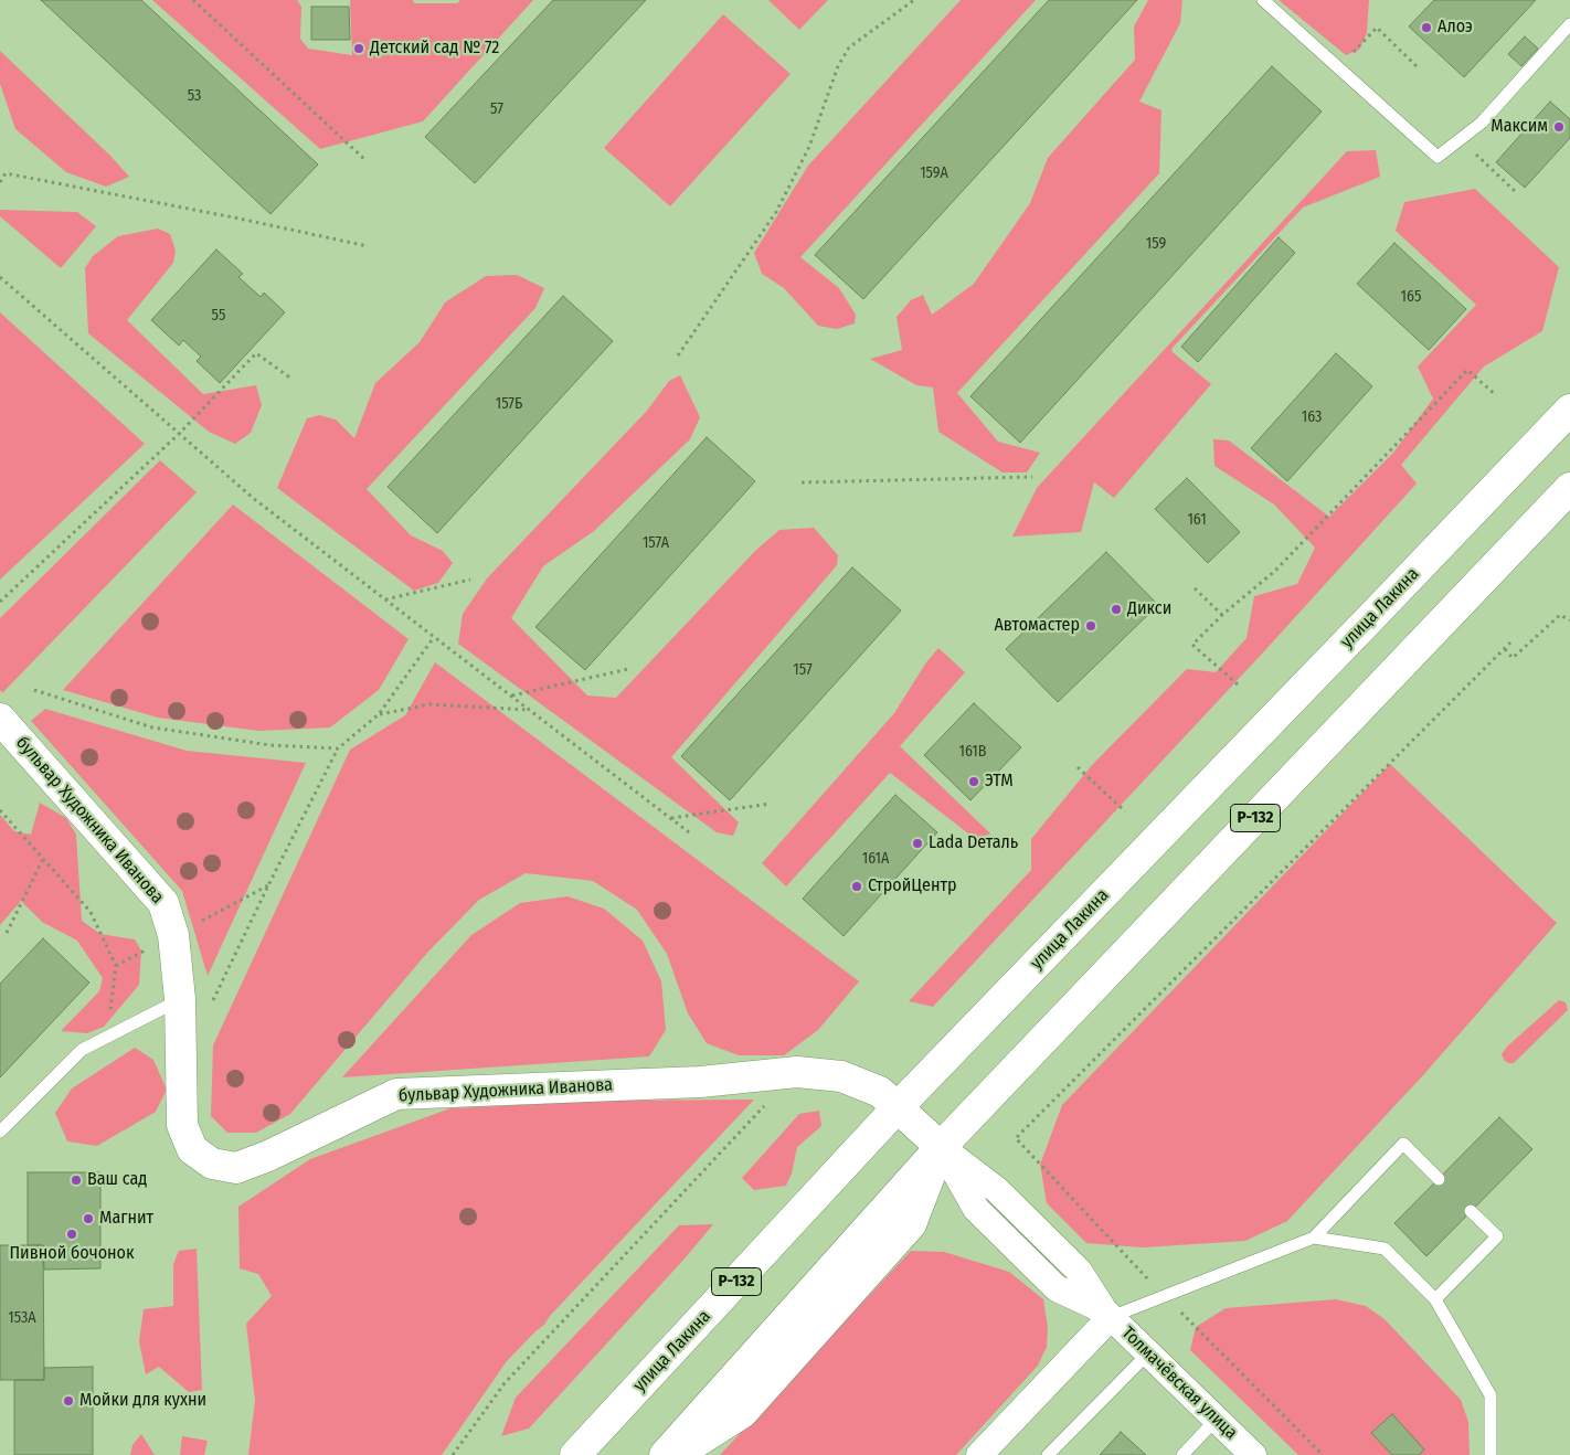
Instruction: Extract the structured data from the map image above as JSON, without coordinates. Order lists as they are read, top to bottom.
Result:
{
  "streets": {
    "main road": ["улица Лакина", "Р-132", "бульвар Художника Иванова"],
    "street": ["Толмачёвская улица"]
  },
  "crossings": [
    ["улица Лакина", "бульвар Художника Иванова"],
    ["Р-132", "бульвар Художника Иванова"],
    ["Р-132", "Толмачёвская улица"],
    ["бульвар Художника Иванова", "Толмачёвская улица"]
  ],
  "places": [
    "Алоэ",
    "Детский сад № 72",
    "Максим",
    "Дикси",
    "Автомастер",
    "ЭТМ",
    "Lada Dеталь",
    "СтройЦентр",
    "Ваш сад",
    "Магнит",
    "Пивной бочонок",
    "Мойки для кухни"
  ],
  "house_numbers": [
    "53",
    "57",
    "159А",
    "159",
    "165",
    "55",
    "157Б",
    "163",
    "161",
    "157А",
    "157",
    "161В",
    "161А",
    "153А"
  ]
}
